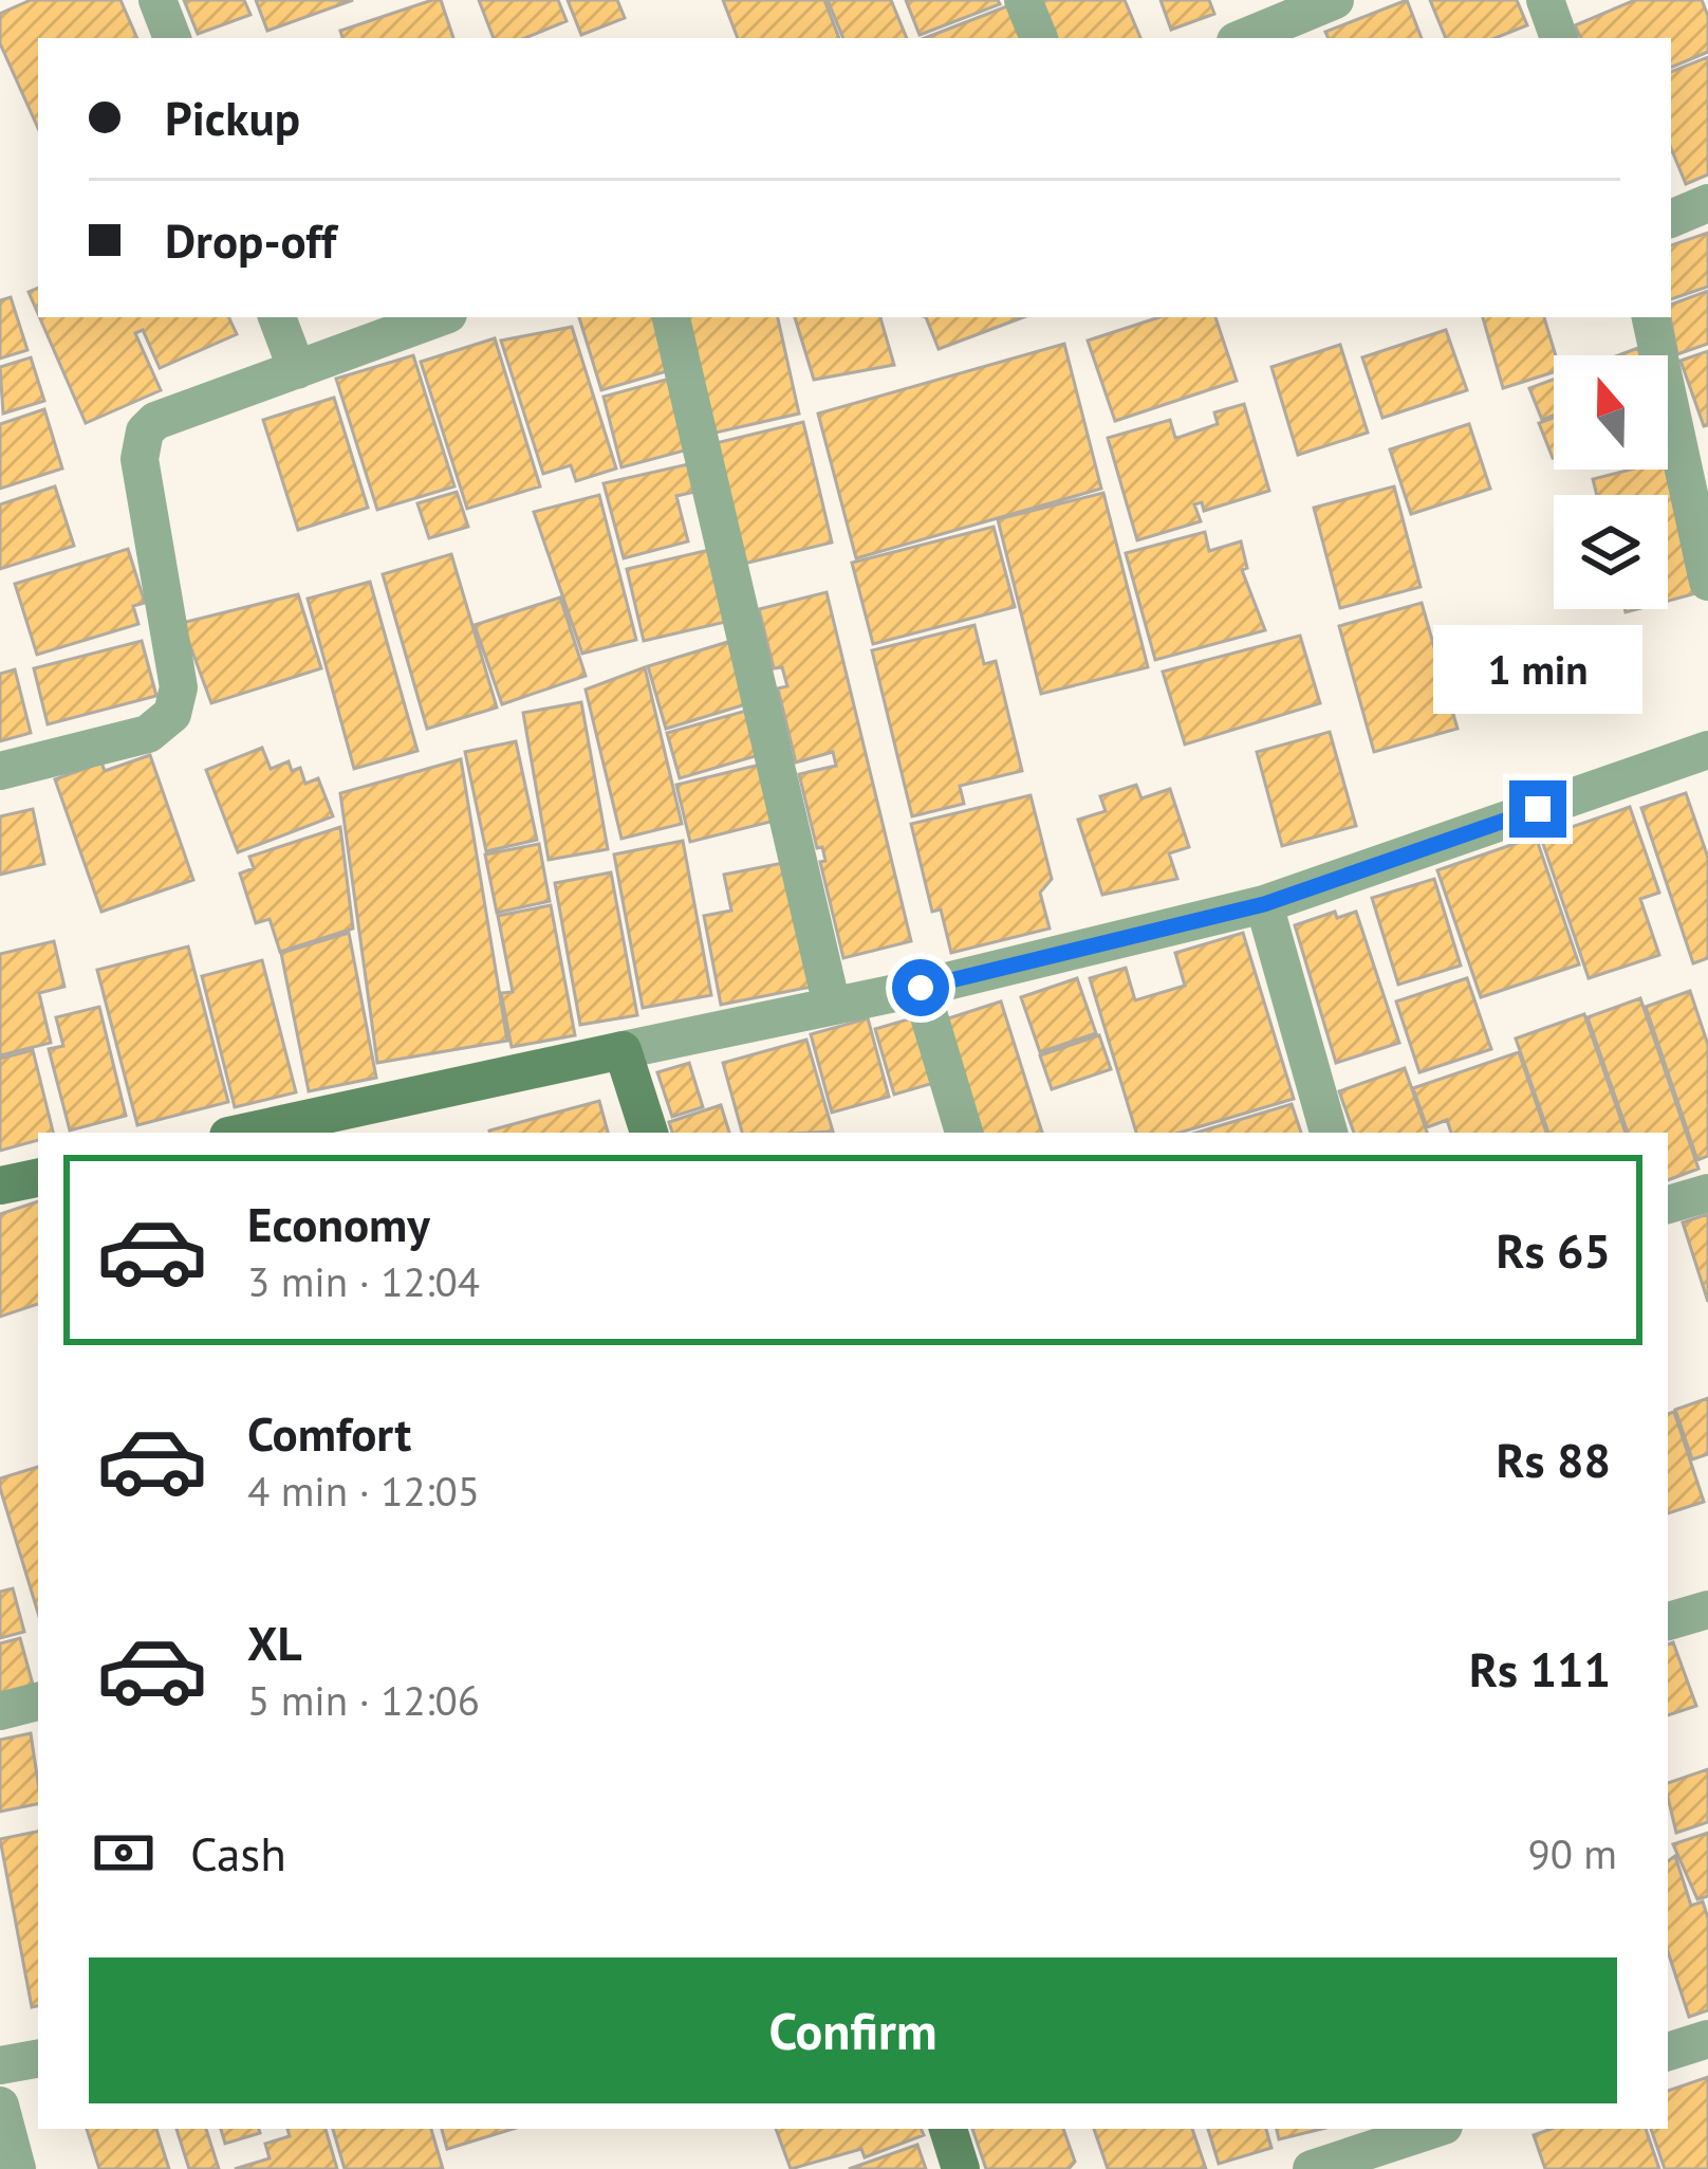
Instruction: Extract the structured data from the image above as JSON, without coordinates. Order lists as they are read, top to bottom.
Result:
{
  "north": "top",
  "page": {
    "banner": ["Pickup", "Drop-off"],
    "bubble": "1 min",
    "list": [
      {
        "name": "Economy",
        "note": "3 min · 12:04",
        "value": "Rs 65"
      },
      {
        "name": "Comfort",
        "note": "4 min · 12:05",
        "value": "Rs 88"
      },
      {
        "name": "XL",
        "note": "5 min · 12:06",
        "value": "Rs 111"
      }
    ],
    "pay": ["Cash", "90 m"],
    "buttons": "Confirm"
  }
}
